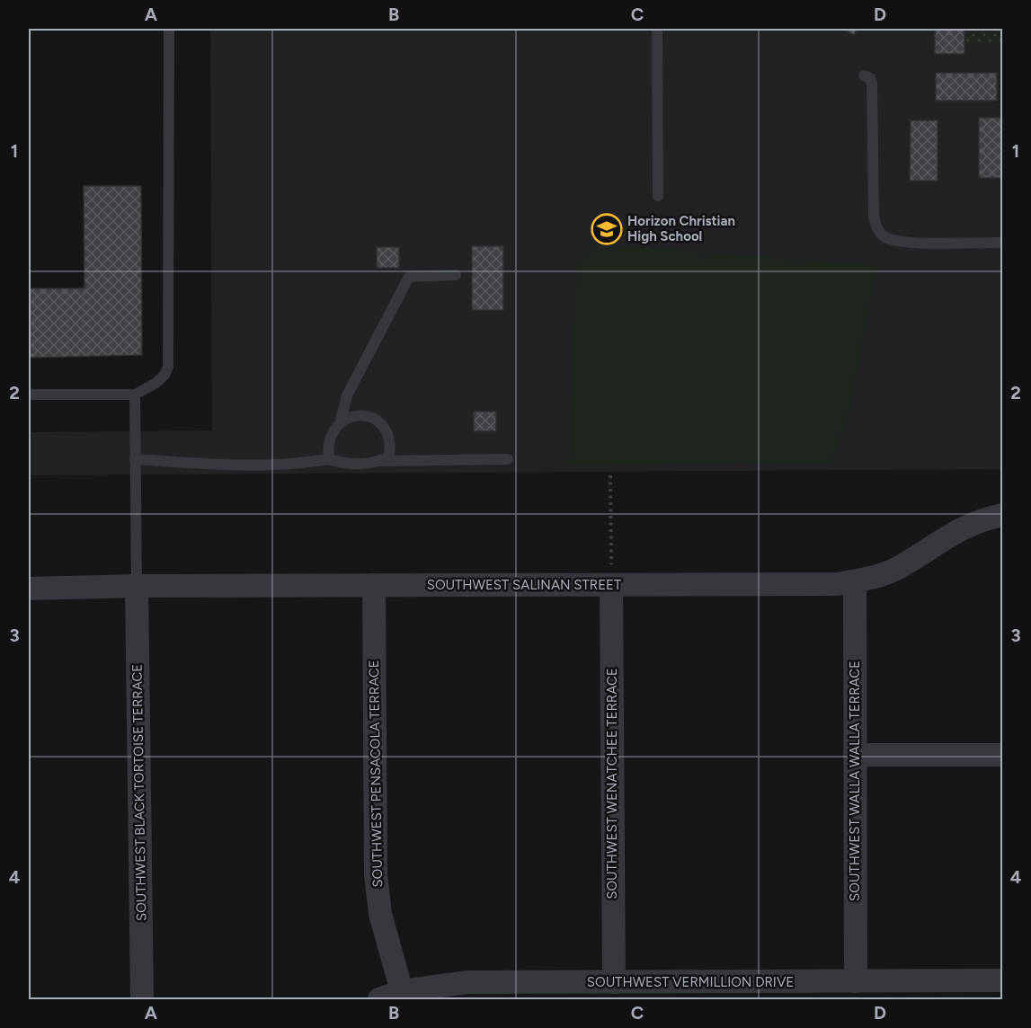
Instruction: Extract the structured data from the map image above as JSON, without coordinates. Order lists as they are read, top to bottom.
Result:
{
  "streets": {
    "street": [
      "SOUTHWEST SALINAN STREET",
      "SOUTHWEST PENSACOLA TERRACE",
      "SOUTHWEST WALLA WALLA TERRACE",
      "SOUTHWEST WENATCHEE TERRACE",
      "SOUTHWEST BLACK TORTOISE TERRACE",
      "SOUTHWEST VERMILLION DRIVE"
    ]
  },
  "crossings": [
    ["SOUTHWEST SALINAN STREET", "SOUTHWEST PENSACOLA TERRACE"],
    ["SOUTHWEST SALINAN STREET", "SOUTHWEST WALLA WALLA TERRACE"],
    ["SOUTHWEST SALINAN STREET", "SOUTHWEST WENATCHEE TERRACE"],
    ["SOUTHWEST SALINAN STREET", "SOUTHWEST BLACK TORTOISE TERRACE"],
    ["SOUTHWEST PENSACOLA TERRACE", "SOUTHWEST VERMILLION DRIVE"],
    ["SOUTHWEST WALLA WALLA TERRACE", "SOUTHWEST VERMILLION DRIVE"],
    ["SOUTHWEST WENATCHEE TERRACE", "SOUTHWEST VERMILLION DRIVE"]
  ],
  "places": {
    "school or university": ["Horizon Christian High School"]
  },
  "grid": {
    "columns": [
      "A",
      "B",
      "C",
      "D"
    ],
    "rows": [
      "1",
      "2",
      "3",
      "4"
    ]
  }
}
